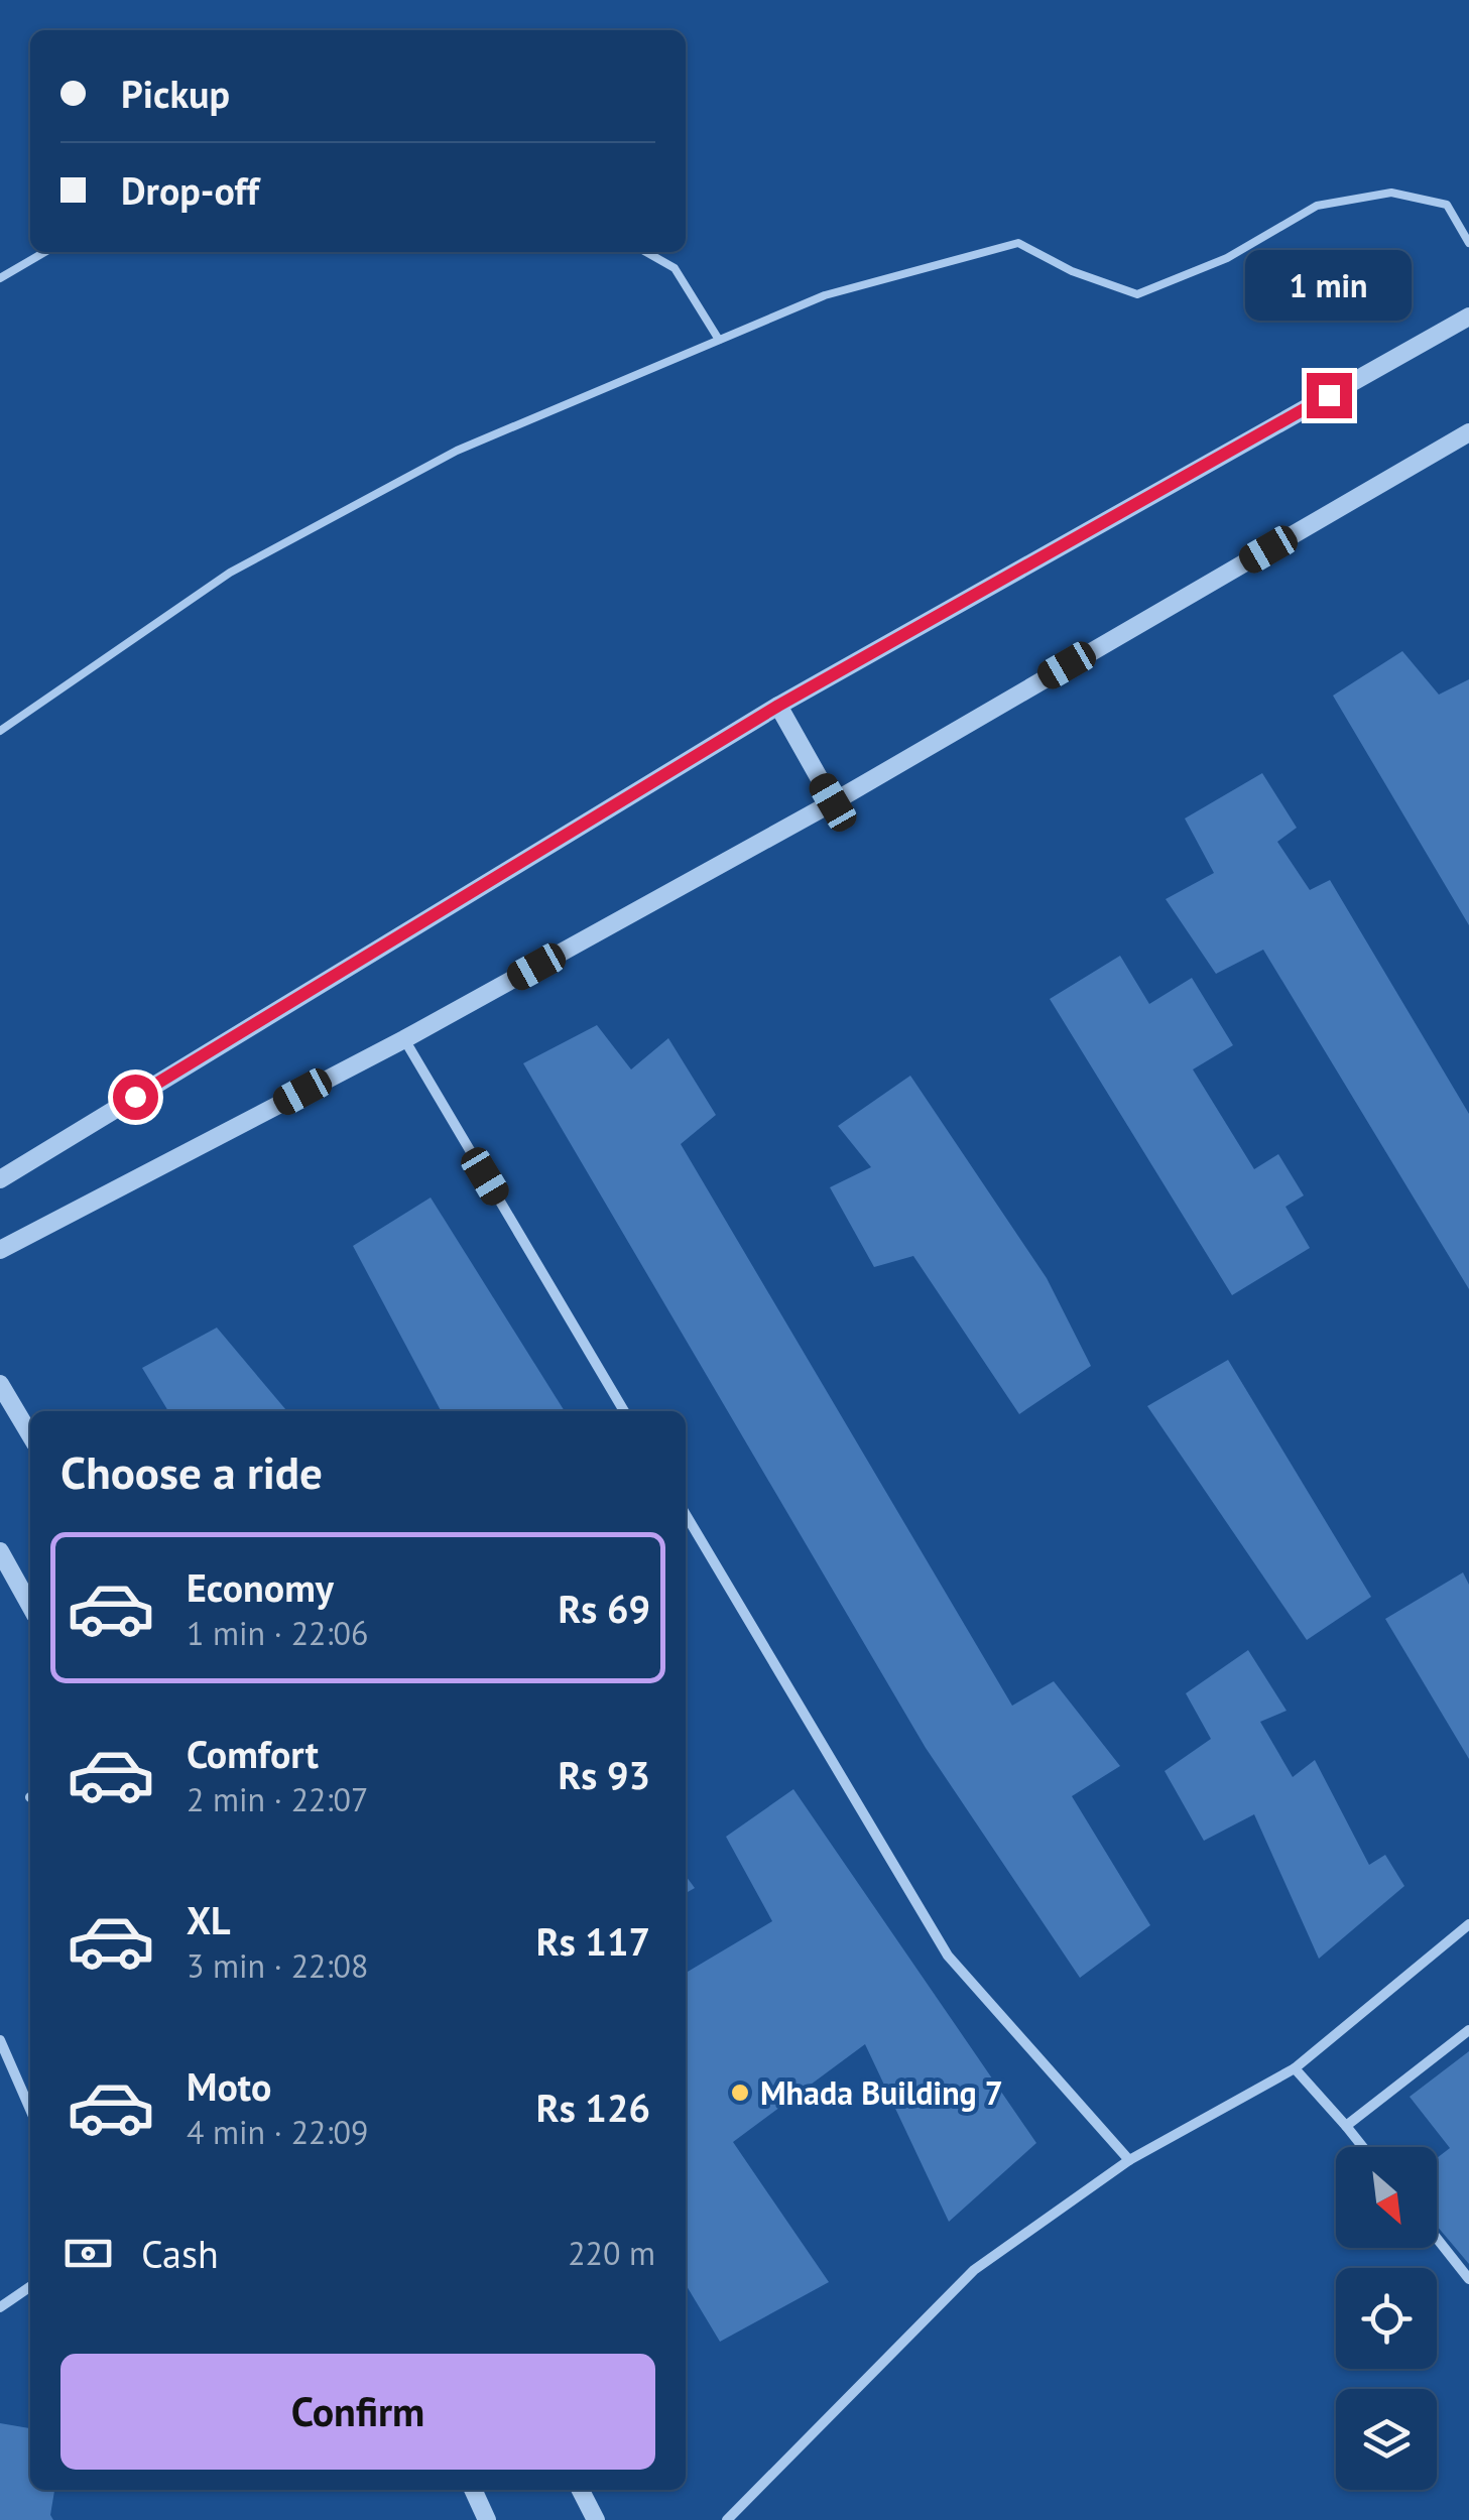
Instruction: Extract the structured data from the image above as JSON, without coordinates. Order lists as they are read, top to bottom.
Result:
{
  "places": ["Mhada Building 7"],
  "north": "bottom right",
  "page": {
    "banner": ["Pickup", "Drop-off"],
    "bubble": "1 min",
    "heading": "Choose a ride",
    "list": [
      {
        "name": "Economy",
        "note": "1 min · 22:06",
        "value": "Rs 69"
      },
      {
        "name": "Comfort",
        "note": "2 min · 22:07",
        "value": "Rs 93"
      },
      {
        "name": "XL",
        "note": "3 min · 22:08",
        "value": "Rs 117"
      },
      {
        "name": "Moto",
        "note": "4 min · 22:09",
        "value": "Rs 126"
      }
    ],
    "pay": ["Cash", "220 m"],
    "buttons": "Confirm"
  }
}
